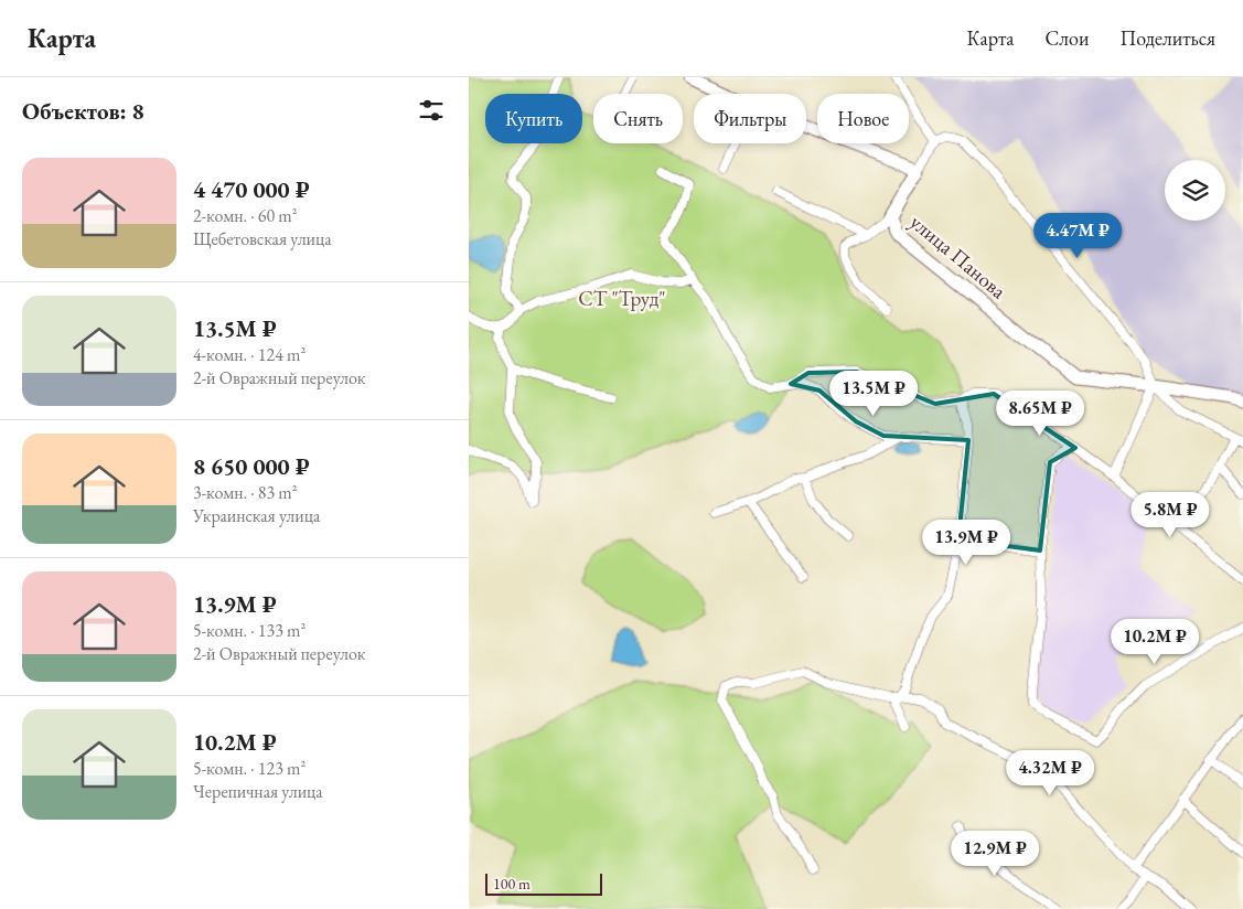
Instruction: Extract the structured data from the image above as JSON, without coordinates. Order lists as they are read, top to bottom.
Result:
{
  "streets": {
    "street": ["улица Панова"]
  },
  "parks": ["СТ \"Труд\""],
  "scale_bar": "100 m",
  "page": {
    "header": "Карта",
    "nav": ["Карта", "Слои", "Поделиться"],
    "heading": "Объектов: 8",
    "chip": [
      "Купить",
      "Снять",
      "Фильтры",
      "Новое"
    ],
    "list": [
      {
        "name": "4 470 000 ₽",
        "note": "2-комн. · 60 m² · Щебетовская улица"
      },
      {
        "name": "13.5M ₽",
        "note": "4-комн. · 124 m² · 2-й Овражный переулок"
      },
      {
        "name": "8 650 000 ₽",
        "note": "3-комн. · 83 m² · Украинская улица"
      },
      {
        "name": "13.9M ₽",
        "note": "5-комн. · 133 m² · 2-й Овражный переулок"
      },
      {
        "name": "10.2M ₽",
        "note": "5-комн. · 123 m² · Черепичная улица"
      }
    ],
    "price": [
      "4.47M ₽",
      "13.5M ₽",
      "8.65M ₽",
      "5.8M ₽",
      "13.9M ₽",
      "10.2M ₽",
      "4.32M ₽",
      "12.9M ₽"
    ],
    "scale": "100 m"
  }
}
